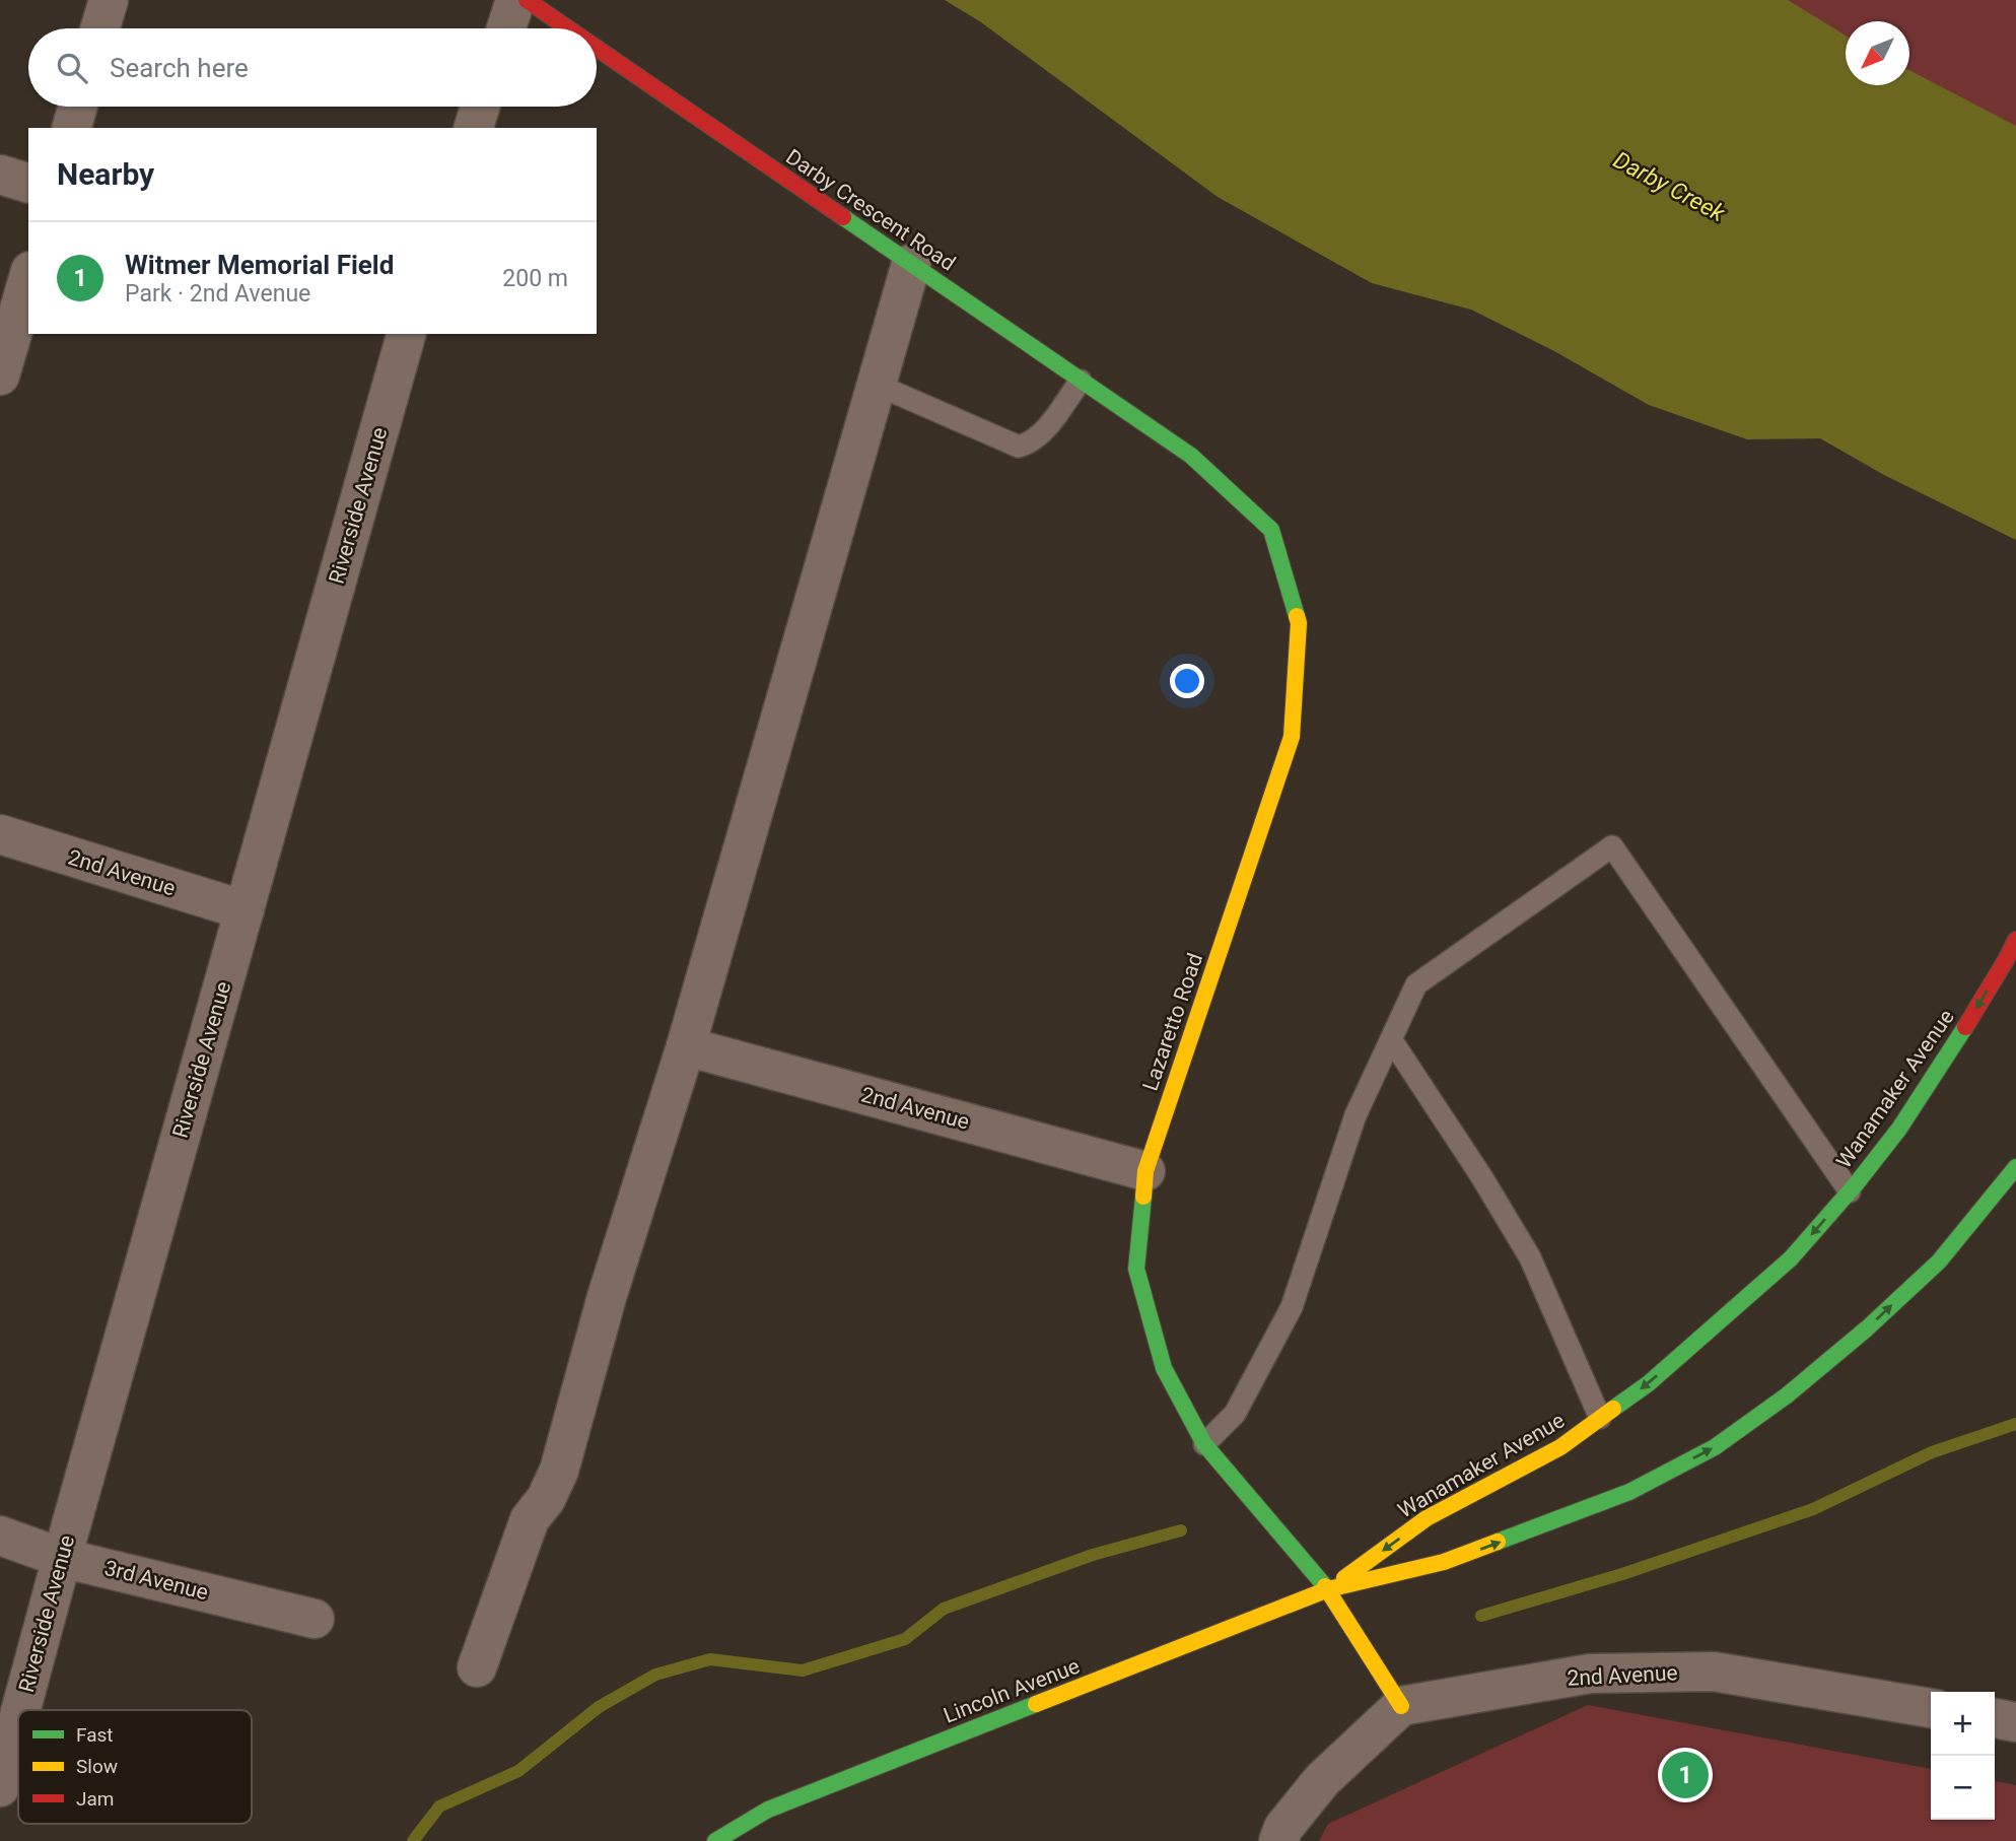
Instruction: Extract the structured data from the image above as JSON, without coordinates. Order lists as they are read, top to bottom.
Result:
{
  "streets": {
    "main road": [
      "Darby Crescent Road",
      "Lazaretto Road",
      "Wanamaker Avenue",
      "Lincoln Avenue"
    ],
    "street": ["Riverside Avenue", "2nd Avenue", "3rd Avenue"]
  },
  "crossings": [
    ["Darby Crescent Road", "Lazaretto Road"],
    ["Riverside Avenue", "2nd Avenue"],
    ["Riverside Avenue", "3rd Avenue"],
    ["2nd Avenue", "Lazaretto Road"],
    ["Lazaretto Road", "Wanamaker Avenue"],
    ["Lazaretto Road", "Lincoln Avenue"],
    ["Wanamaker Avenue", "Lincoln Avenue"]
  ],
  "water": ["Darby Creek"],
  "legend": ["Fast", "Slow", "Jam"],
  "north": "bottom left",
  "page": {
    "search": "Search here",
    "heading": "Nearby",
    "list": [
      {
        "mark": "1",
        "name": "Witmer Memorial Field",
        "note": "Park · 2nd Avenue",
        "value": "200 m"
      }
    ],
    "map_buttons": ["+", "−"],
    "pins": "1"
  }
}
